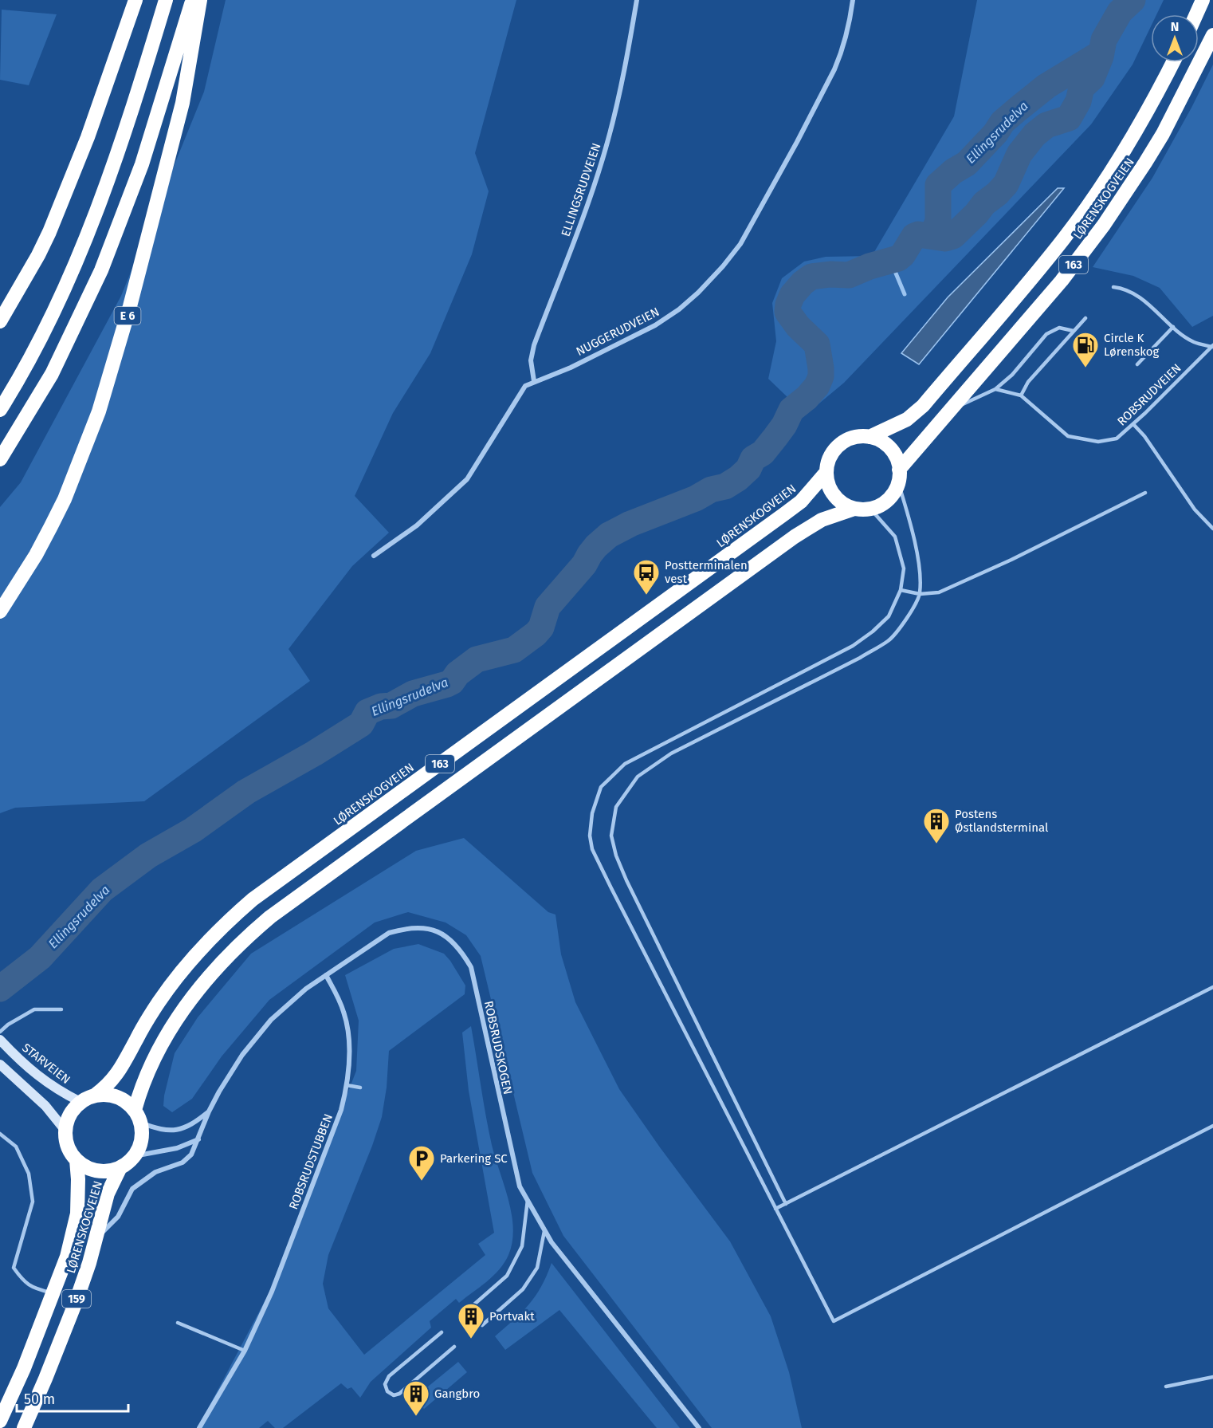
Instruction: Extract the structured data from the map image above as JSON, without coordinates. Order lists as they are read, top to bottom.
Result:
{
  "streets": {
    "highway": [
      "LØRENSKOGVEIEN",
      "163",
      "E 6",
      "159"
    ],
    "street": [
      "ELLINGSRUDVEIEN",
      "NUGGERUDVEIEN",
      "ROBSRUDSKOGEN",
      "STARVEIEN",
      "ROBSRUDSTUBBEN"
    ],
    "lane": ["ROBSRUDVEIEN"]
  },
  "crossings": [
    ["ELLINGSRUDVEIEN", "NUGGERUDVEIEN"],
    ["LØRENSKOGVEIEN", "163"],
    ["LØRENSKOGVEIEN", "ROBSRUDSKOGEN"],
    ["LØRENSKOGVEIEN", "STARVEIEN"],
    ["LØRENSKOGVEIEN", "159"],
    ["163", "ROBSRUDSKOGEN"],
    ["163", "STARVEIEN"],
    ["163", "159"],
    ["ROBSRUDSKOGEN", "STARVEIEN"],
    ["ROBSRUDSKOGEN", "ROBSRUDSTUBBEN"],
    ["ROBSRUDSKOGEN", "159"],
    ["STARVEIEN", "159"]
  ],
  "water": ["Ellingsrudelva"],
  "places": {
    "fuel station": ["Circle K Lørenskog"],
    "bus stop": ["Postterminalen vest"],
    "building": ["Postens Østlandsterminal", "Portvakt", "Gangbro"],
    "parking": ["Parkering SC"]
  },
  "scale_bar": "50 m",
  "north": "top"
}
